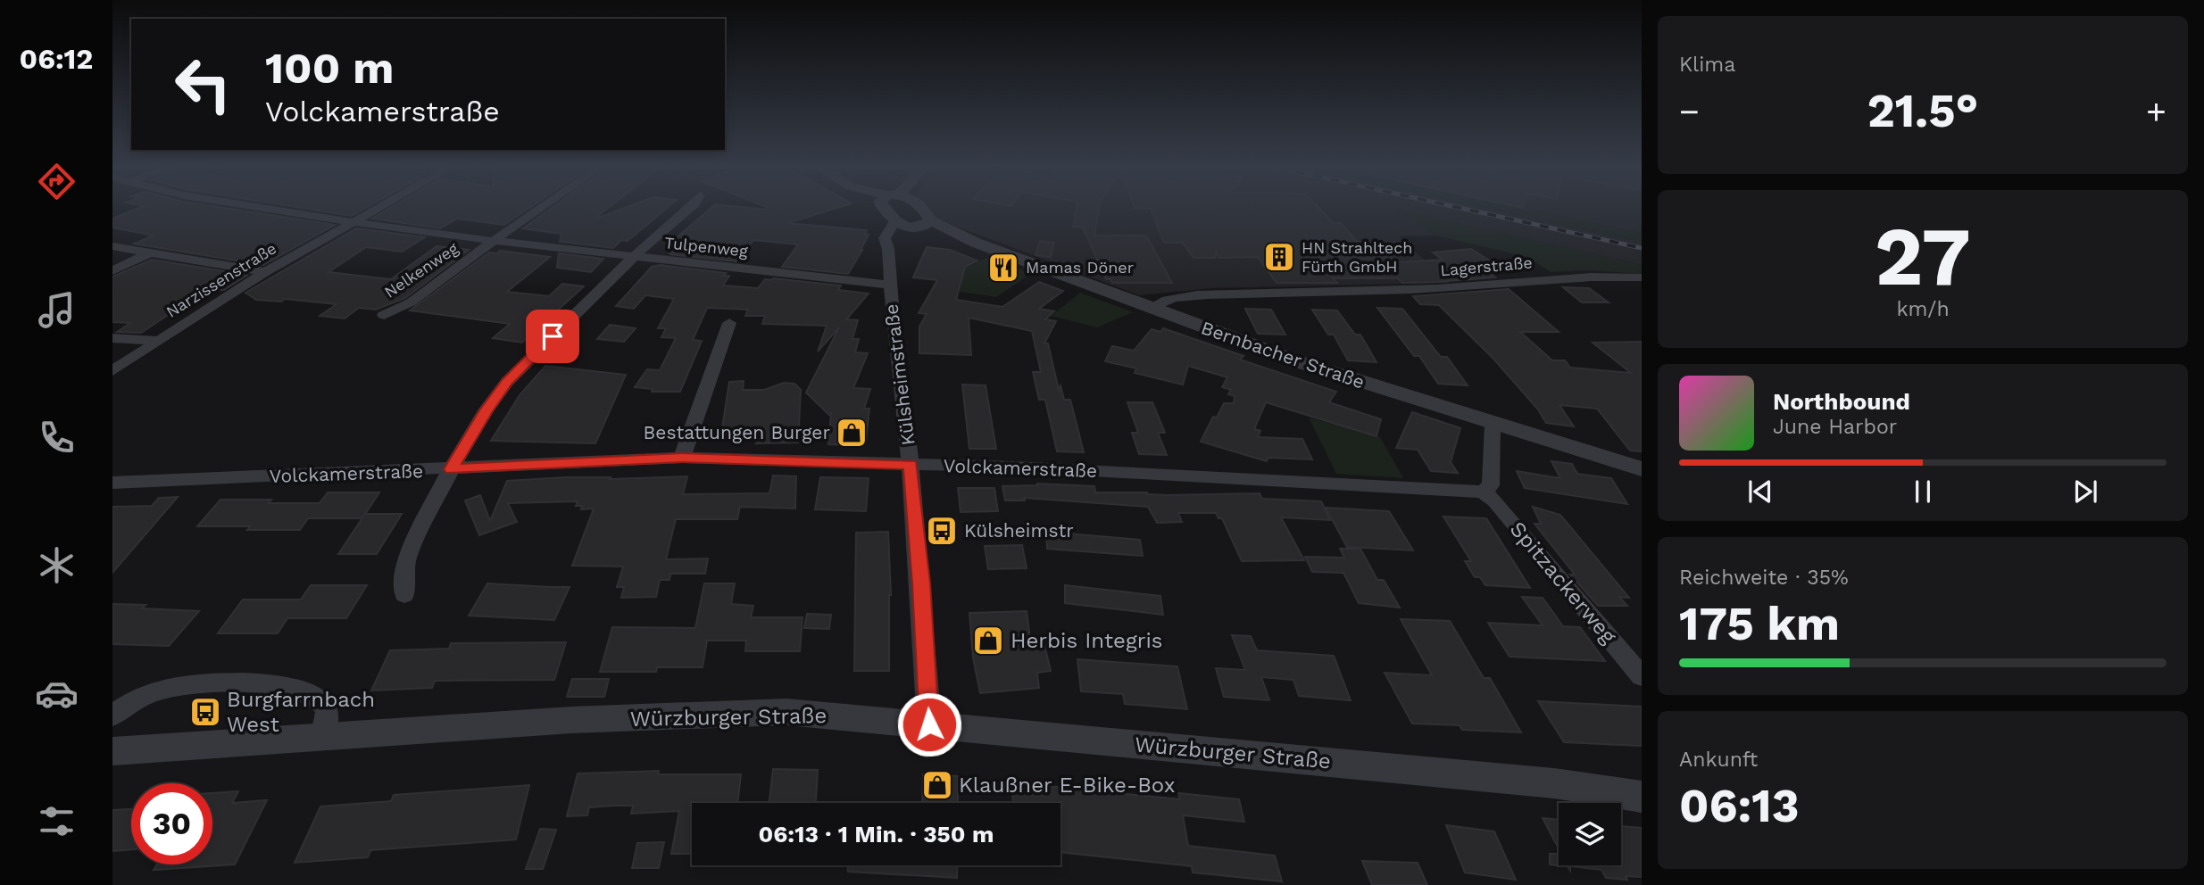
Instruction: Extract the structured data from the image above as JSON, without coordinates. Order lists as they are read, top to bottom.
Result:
{
  "streets": {
    "street": [
      "Tulpenweg",
      "Lagerstraße",
      "Nelkenweg",
      "Narzissenstraße",
      "Bernbacher Straße",
      "Külsheimstraße",
      "Volckamerstraße",
      "Spitzackerweg",
      "Würzburger Straße"
    ]
  },
  "crossings": [
    ["Tulpenweg", "Nelkenweg"],
    ["Tulpenweg", "Narzissenstraße"],
    ["Tulpenweg", "Külsheimstraße"],
    ["Lagerstraße", "Bernbacher Straße"],
    ["Bernbacher Straße", "Külsheimstraße"],
    ["Külsheimstraße", "Volckamerstraße"],
    ["Külsheimstraße", "Würzburger Straße"],
    ["Volckamerstraße", "Spitzackerweg"]
  ],
  "places": {
    "building": ["HN Strahltech Fürth GmbH"],
    "restaurant": ["Mamas Döner"],
    "shop": ["Bestattungen Burger", "Herbis Integris", "Klaußner E-Bike-Box"],
    "bus stop": ["Külsheimstr", "Burgfarrnbach West"]
  },
  "page": {
    "tabs": "06:12",
    "tile": [
      "Klima",
      ["27", "km/h"],
      ["Reichweite · 35%", "175 km"],
      ["Ankunft", "06:13"]
    ],
    "turn": ["100 m", "Volckamerstraße"],
    "heat": ["−", "21.5°", "+"],
    "song": ["Northbound", "June Harbor"],
    "limit": "30",
    "trip": "06:13 · 1 Min. · 350 m"
  }
}
